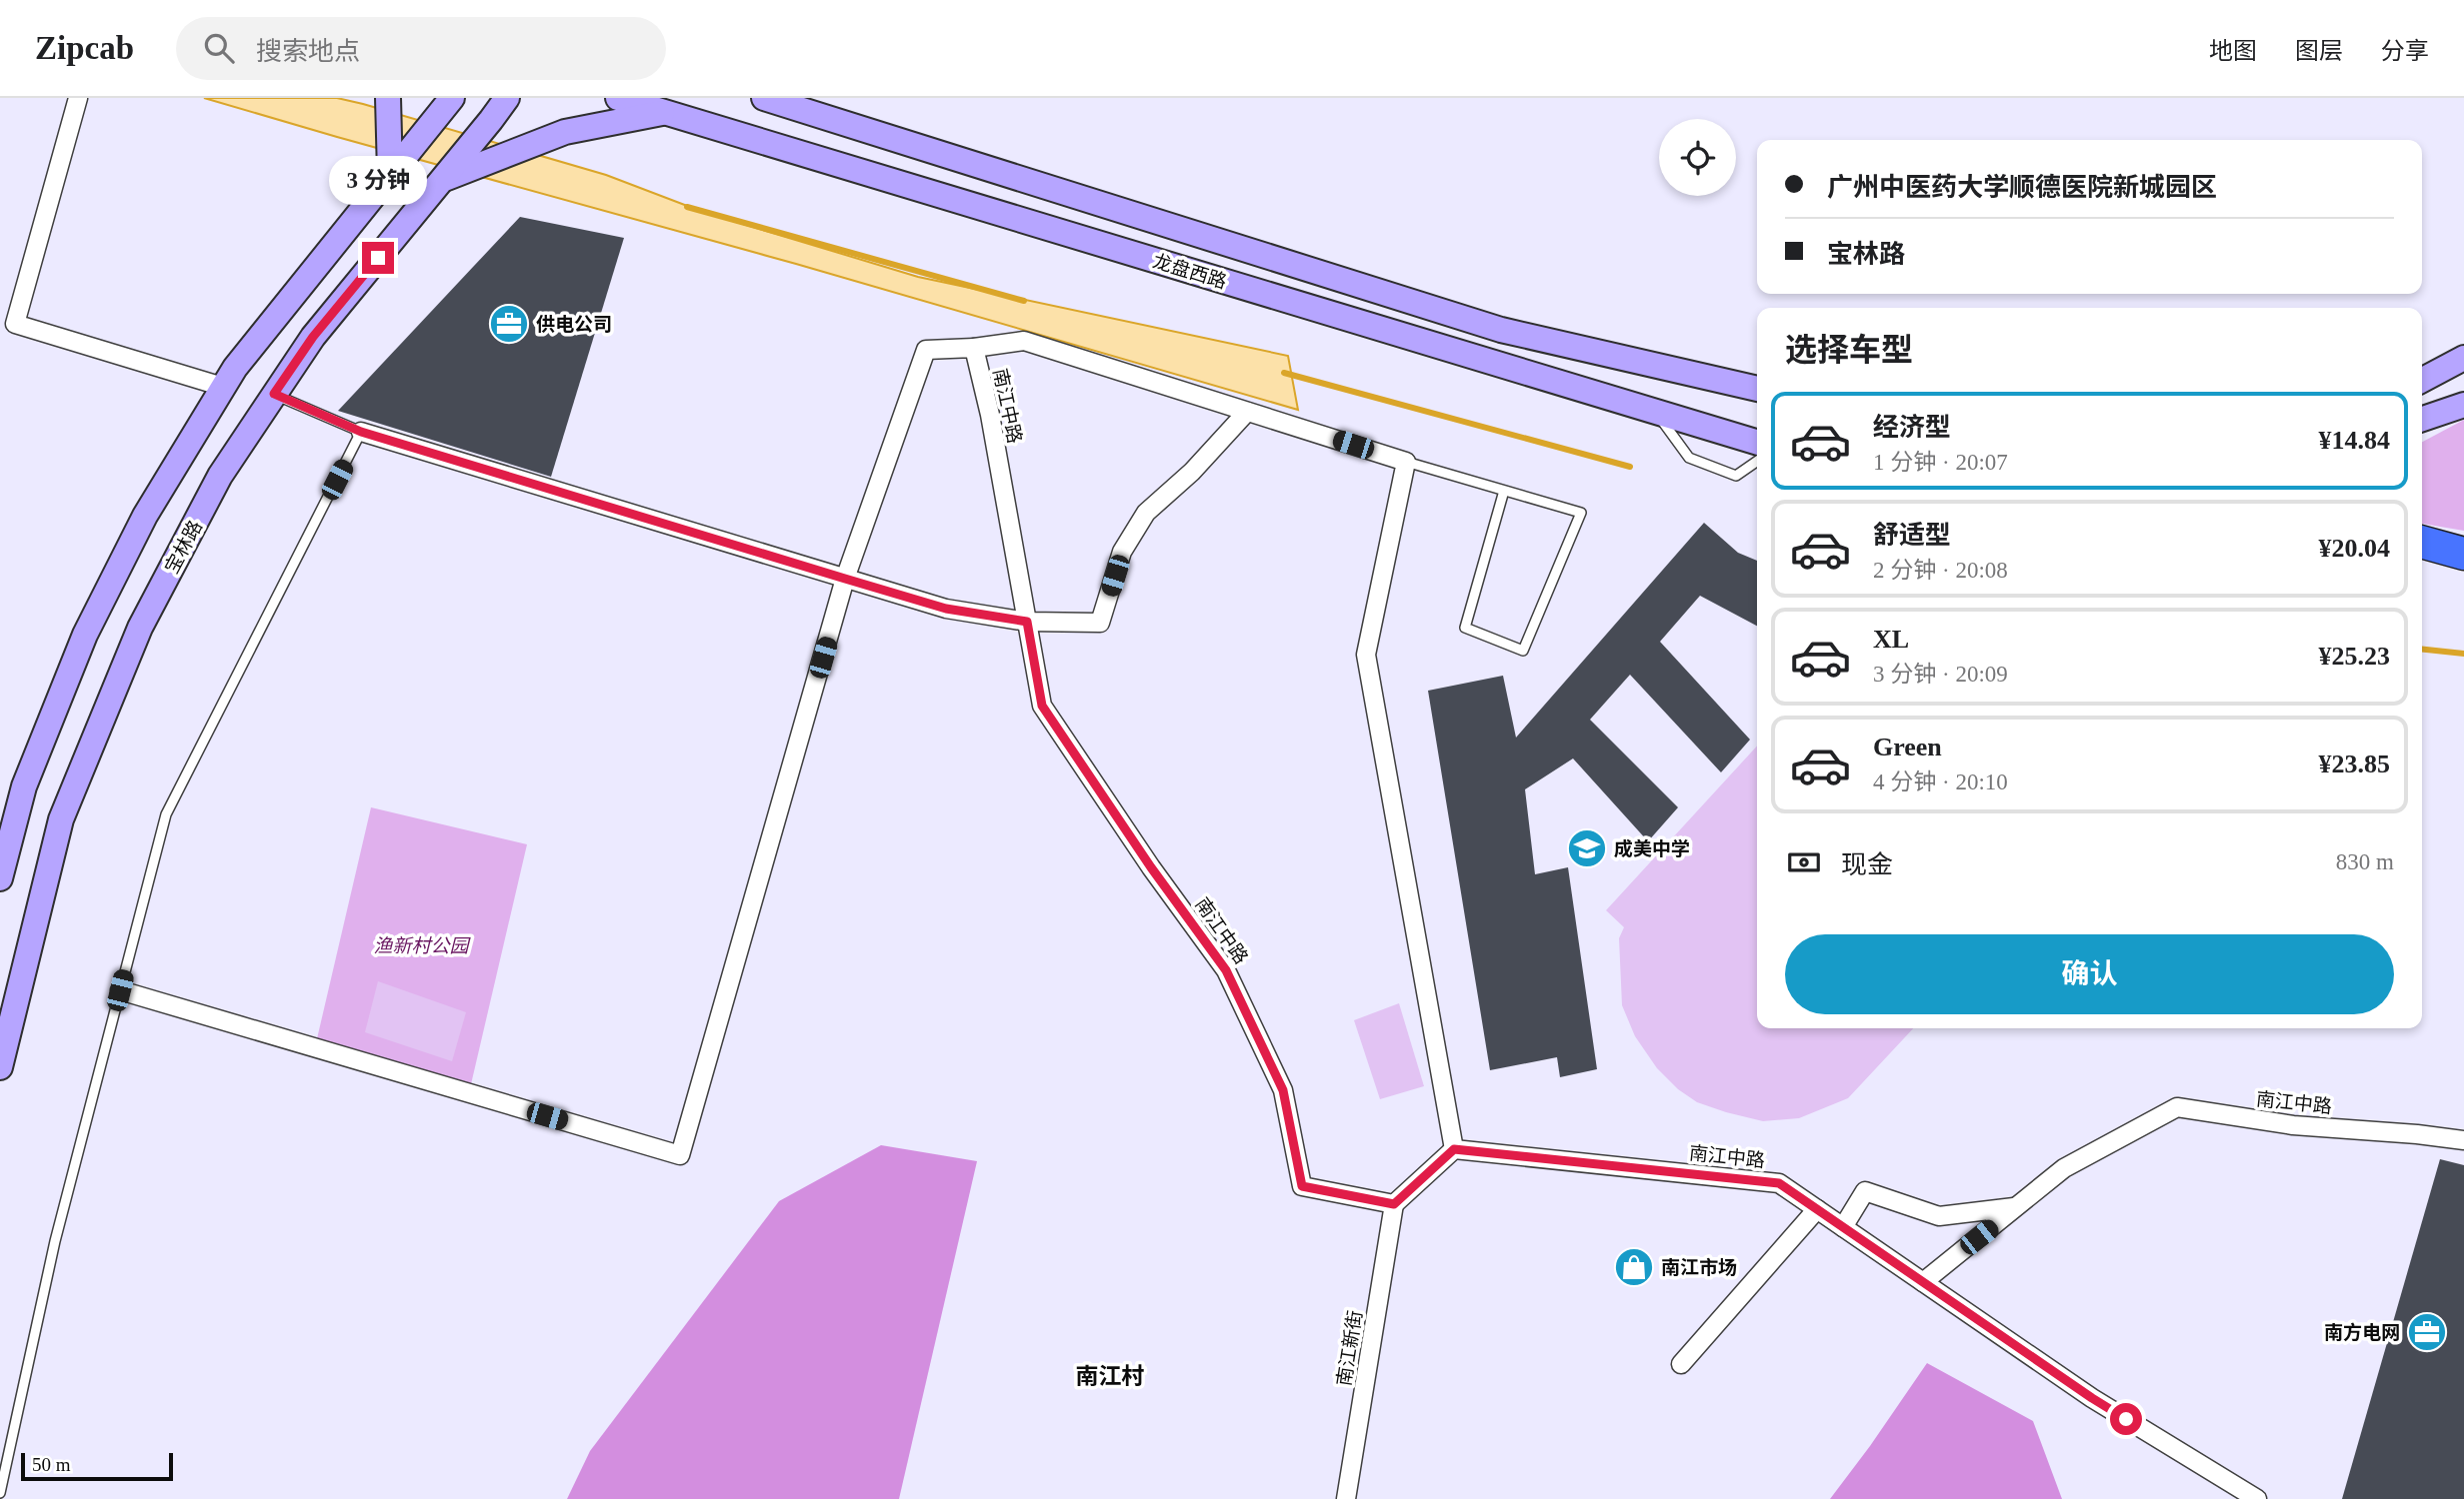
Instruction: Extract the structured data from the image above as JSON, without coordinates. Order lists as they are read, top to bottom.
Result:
{
  "streets": {
    "street": [
      "龙盘西路",
      "南江中路",
      "宝林路",
      "南江新街"
    ]
  },
  "crossings": [
    ["南江中路", "南江新街"]
  ],
  "districts": ["南江村"],
  "parks": ["渔新村公园"],
  "places": {
    "office": ["供电公司", "南方电网"],
    "school or university": ["成美中学"],
    "shop": ["南江市场"]
  },
  "scale_bar": "50 m",
  "page": {
    "header": "Zipcab",
    "search": "搜索地点",
    "nav": ["地图", "图层", "分享"],
    "banner": ["广州中医药大学顺德医院新城园区", "宝林路"],
    "bubble": "3 分钟",
    "heading": "选择车型",
    "list": [
      {
        "name": "经济型",
        "note": "1 分钟 · 20:07",
        "value": "¥14.84"
      },
      {
        "name": "舒适型",
        "note": "2 分钟 · 20:08",
        "value": "¥20.04"
      },
      {
        "name": "XL",
        "note": "3 分钟 · 20:09",
        "value": "¥25.23"
      },
      {
        "name": "Green",
        "note": "4 分钟 · 20:10",
        "value": "¥23.85"
      }
    ],
    "pay": ["现金", "830 m"],
    "buttons": "确认",
    "scale": "50 m"
  }
}
